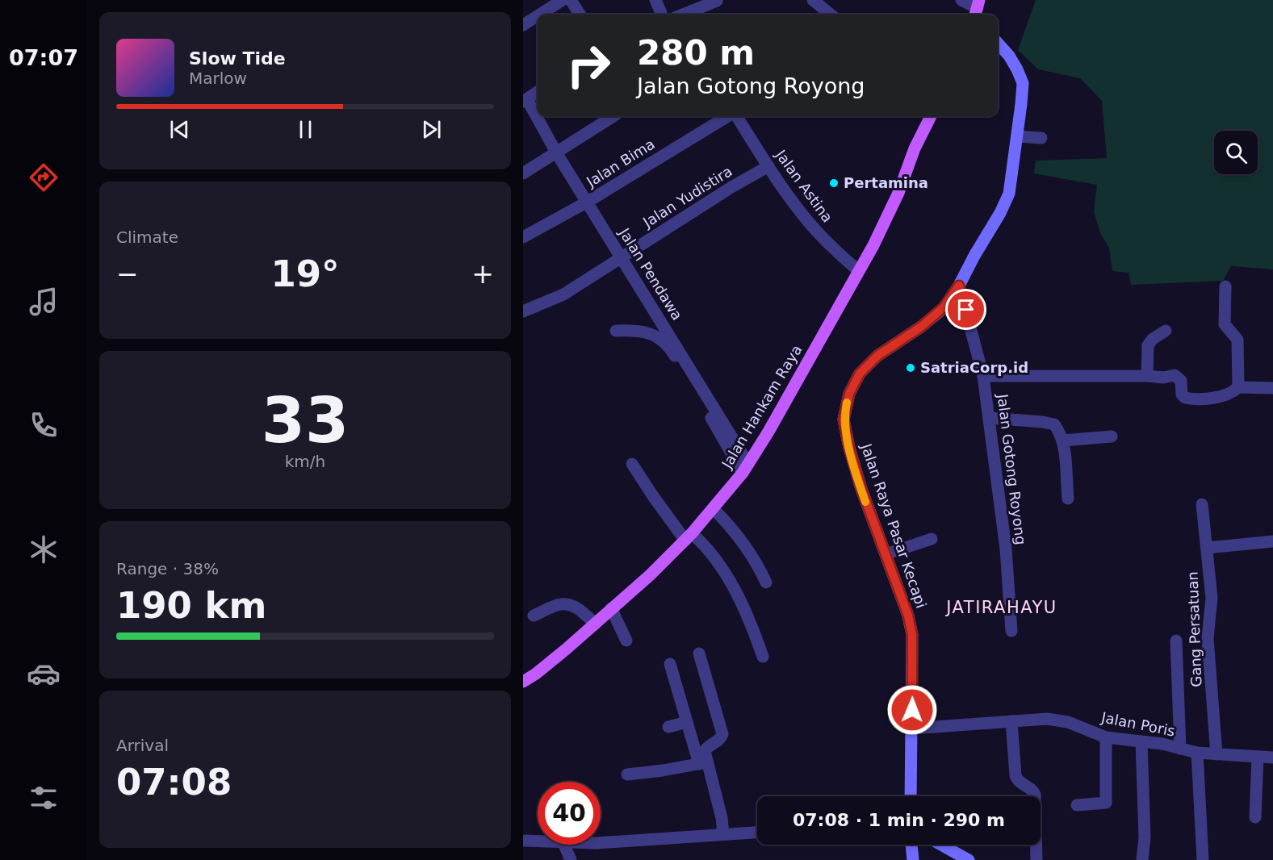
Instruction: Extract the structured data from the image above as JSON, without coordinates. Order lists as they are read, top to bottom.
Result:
{
  "streets": {
    "main road": ["Jalan Hankam Raya"],
    "street": [
      "Jalan Bima",
      "Jalan Astina",
      "Jalan Yudistira",
      "Jalan Pendawa",
      "Jalan Gotong Royong",
      "Jalan Raya Pasar Kecapi",
      "Gang Persatuan",
      "Jalan Poris"
    ]
  },
  "crossings": [
    ["Jalan Bima", "Jalan Pendawa"],
    ["Jalan Astina", "Jalan Yudistira"],
    ["Jalan Astina", "Jalan Hankam Raya"],
    ["Jalan Yudistira", "Jalan Pendawa"],
    ["Jalan Pendawa", "Jalan Hankam Raya"],
    ["Jalan Gotong Royong", "Jalan Raya Pasar Kecapi"],
    ["Jalan Raya Pasar Kecapi", "Jalan Poris"],
    ["Gang Persatuan", "Jalan Poris"]
  ],
  "districts": ["JATIRAHAYU"],
  "places": ["Pertamina", "SatriaCorp.id"],
  "page": {
    "tabs": "07:07",
    "turn": ["280 m", "Jalan Gotong Royong"],
    "song": ["Slow Tide", "Marlow"],
    "tile": [
      "Climate",
      ["33", "km/h"],
      ["Range · 38%", "190 km"],
      ["Arrival", "07:08"]
    ],
    "heat": ["−", "19°", "+"],
    "limit": "40",
    "trip": "07:08 · 1 min · 290 m"
  }
}
